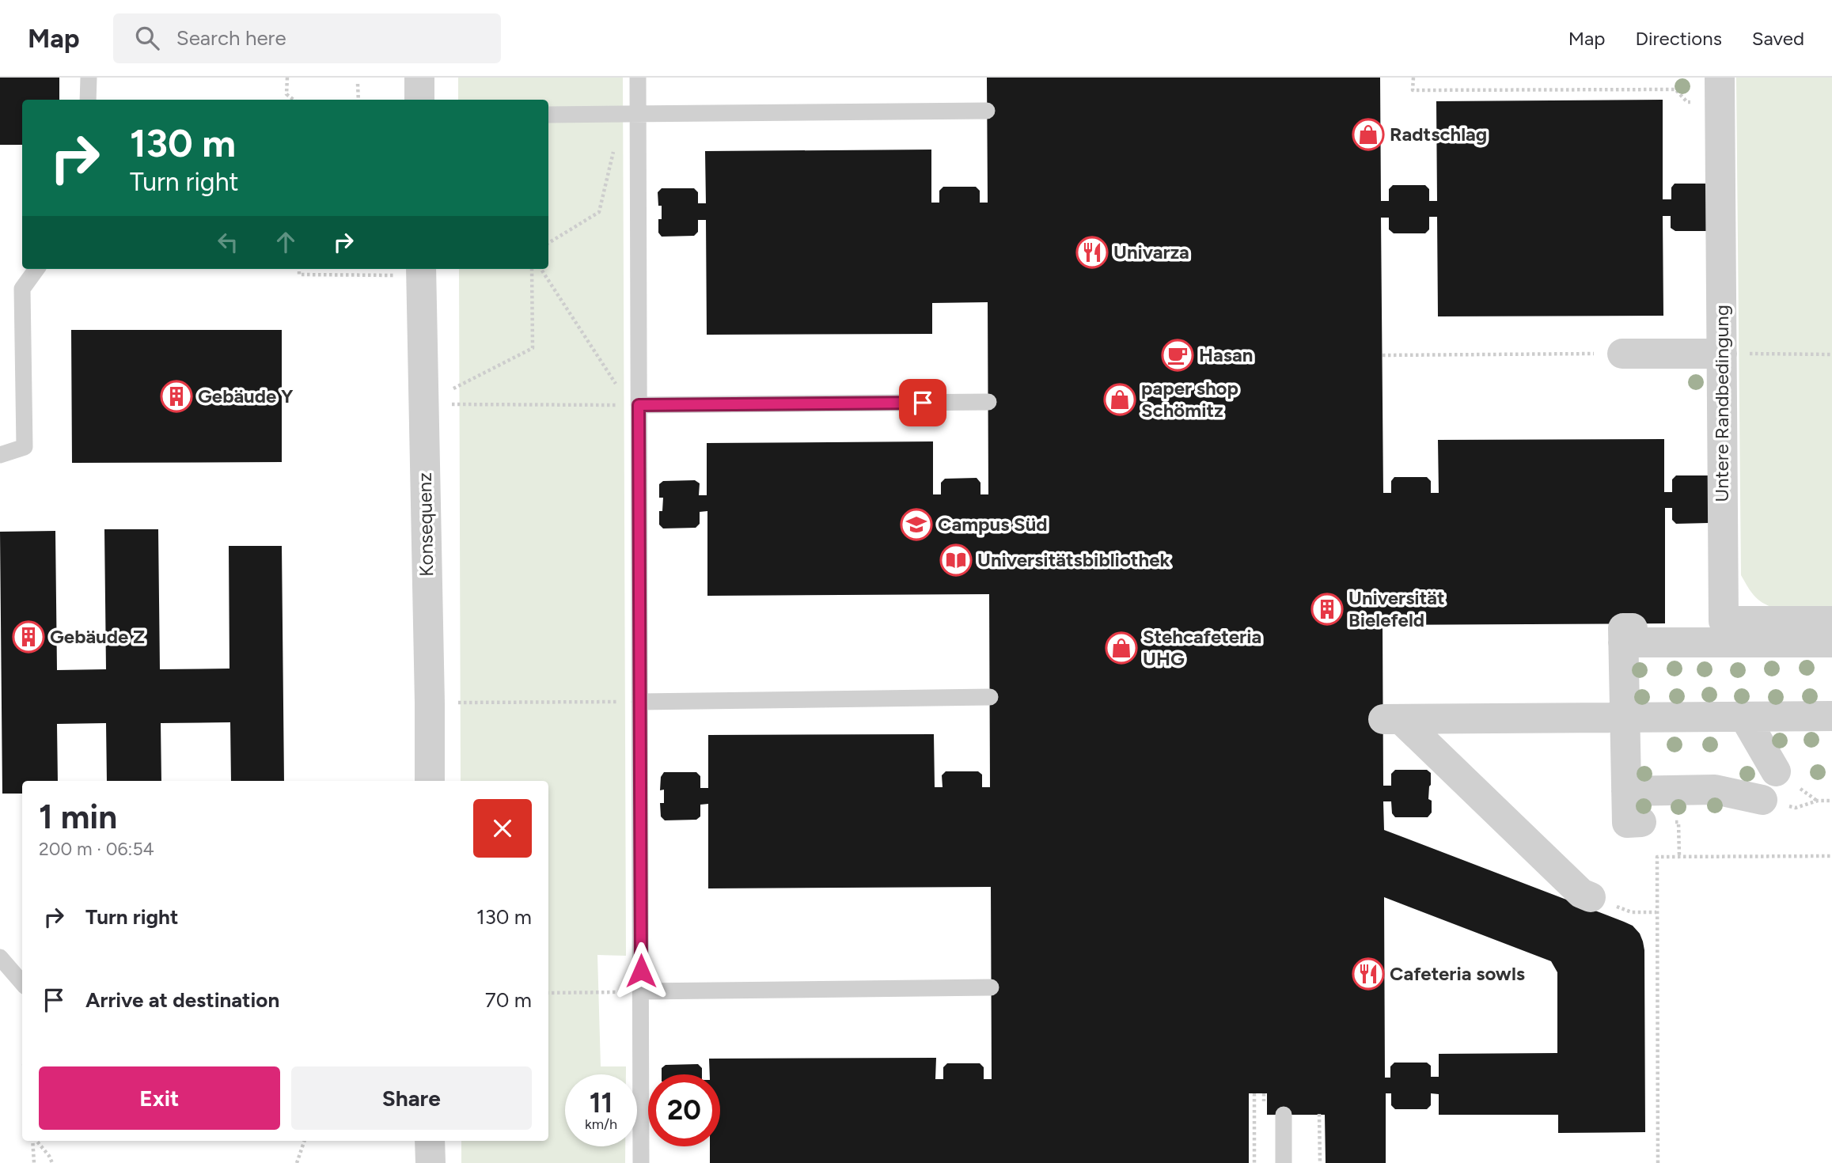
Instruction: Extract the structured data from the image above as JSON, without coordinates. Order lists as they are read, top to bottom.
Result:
{
  "streets": {
    "street": ["Untere Randbedingung", "Konsequenz"]
  },
  "places": {
    "shop": ["Radtschlag", "paper shop Schömitz", "Stehcafeteria UHG"],
    "restaurant": ["Univarza", "Cafeteria sowls"],
    "cafe": ["Hasan"],
    "building": ["Gebäude Y", "Universität Bielefeld", "Gebäude Z"],
    "school or university": ["Campus Süd"],
    "library": ["Universitätsbibliothek"]
  },
  "page": {
    "header": "Map",
    "search": "Search here",
    "nav": ["Map", "Directions", "Saved"],
    "turn": ["130 m", "Turn right"],
    "heading": ["1 min", "200 m · 06:54"],
    "list": [
      {
        "name": "Turn right",
        "value": "130 m"
      },
      {
        "name": "Arrive at destination",
        "value": "70 m"
      }
    ],
    "buttons": ["Exit", "Share"],
    "speed": "11 km/h",
    "limit": "20"
  }
}
